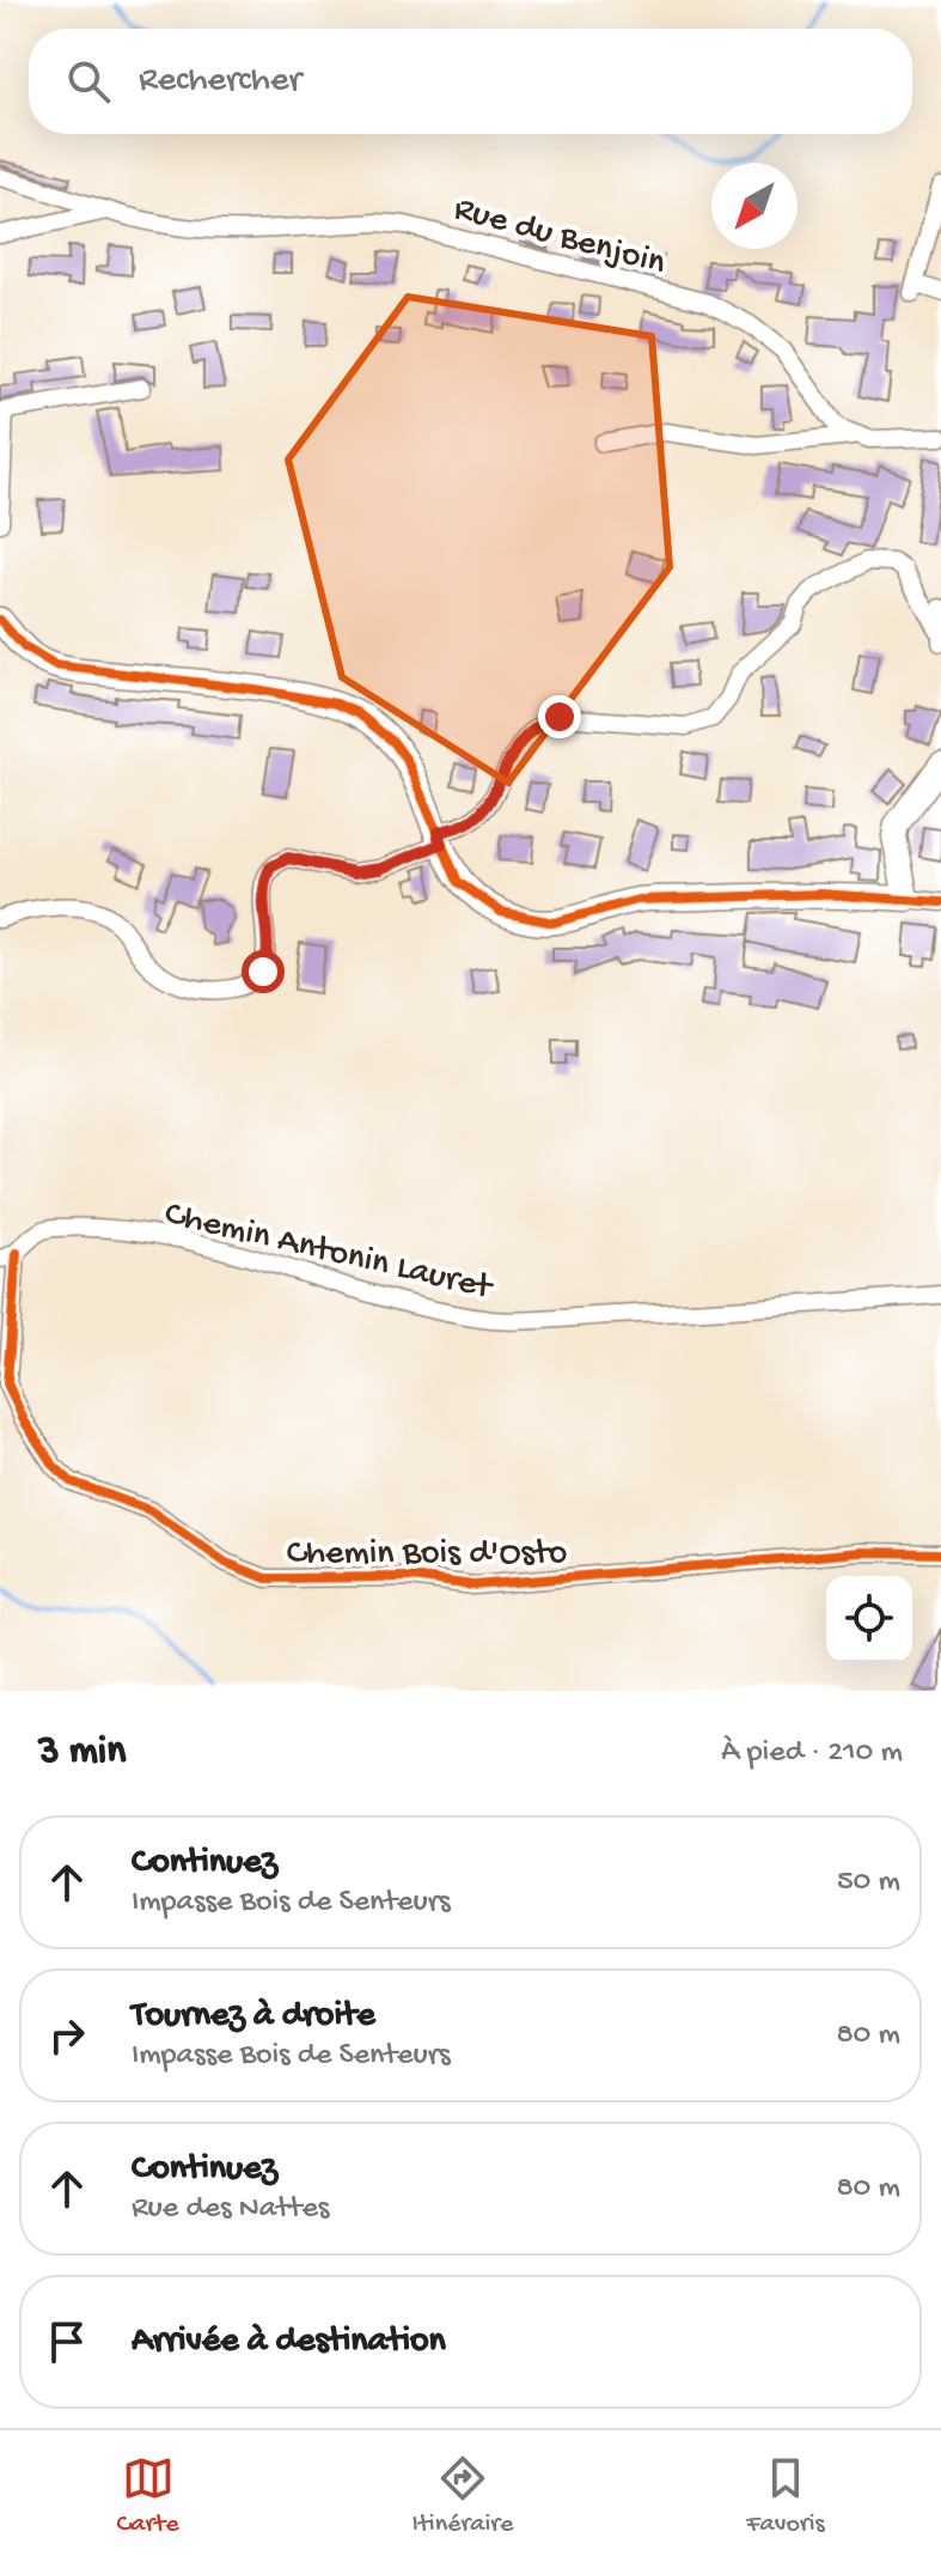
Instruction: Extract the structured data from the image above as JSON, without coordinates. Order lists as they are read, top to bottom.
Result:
{
  "streets": {
    "street": ["Rue du Benjoin", "Chemin Antonin Lauret", "Chemin Bois d'Osto"]
  },
  "crossings": [
    ["Chemin Antonin Lauret", "Chemin Bois d'Osto"]
  ],
  "north": "bottom left",
  "page": {
    "search": "Rechercher",
    "heading": ["3 min", "À pied · 210 m"],
    "list": [
      ["Continuez", "Impasse Bois de Senteurs", "50 m"],
      ["Tournez à droite", "Impasse Bois de Senteurs", "80 m"],
      ["Continuez", "Rue des Nattes", "80 m"],
      "Arrivée à destination"
    ],
    "nav": ["Carte", "Itinéraire", "Favoris"]
  }
}
